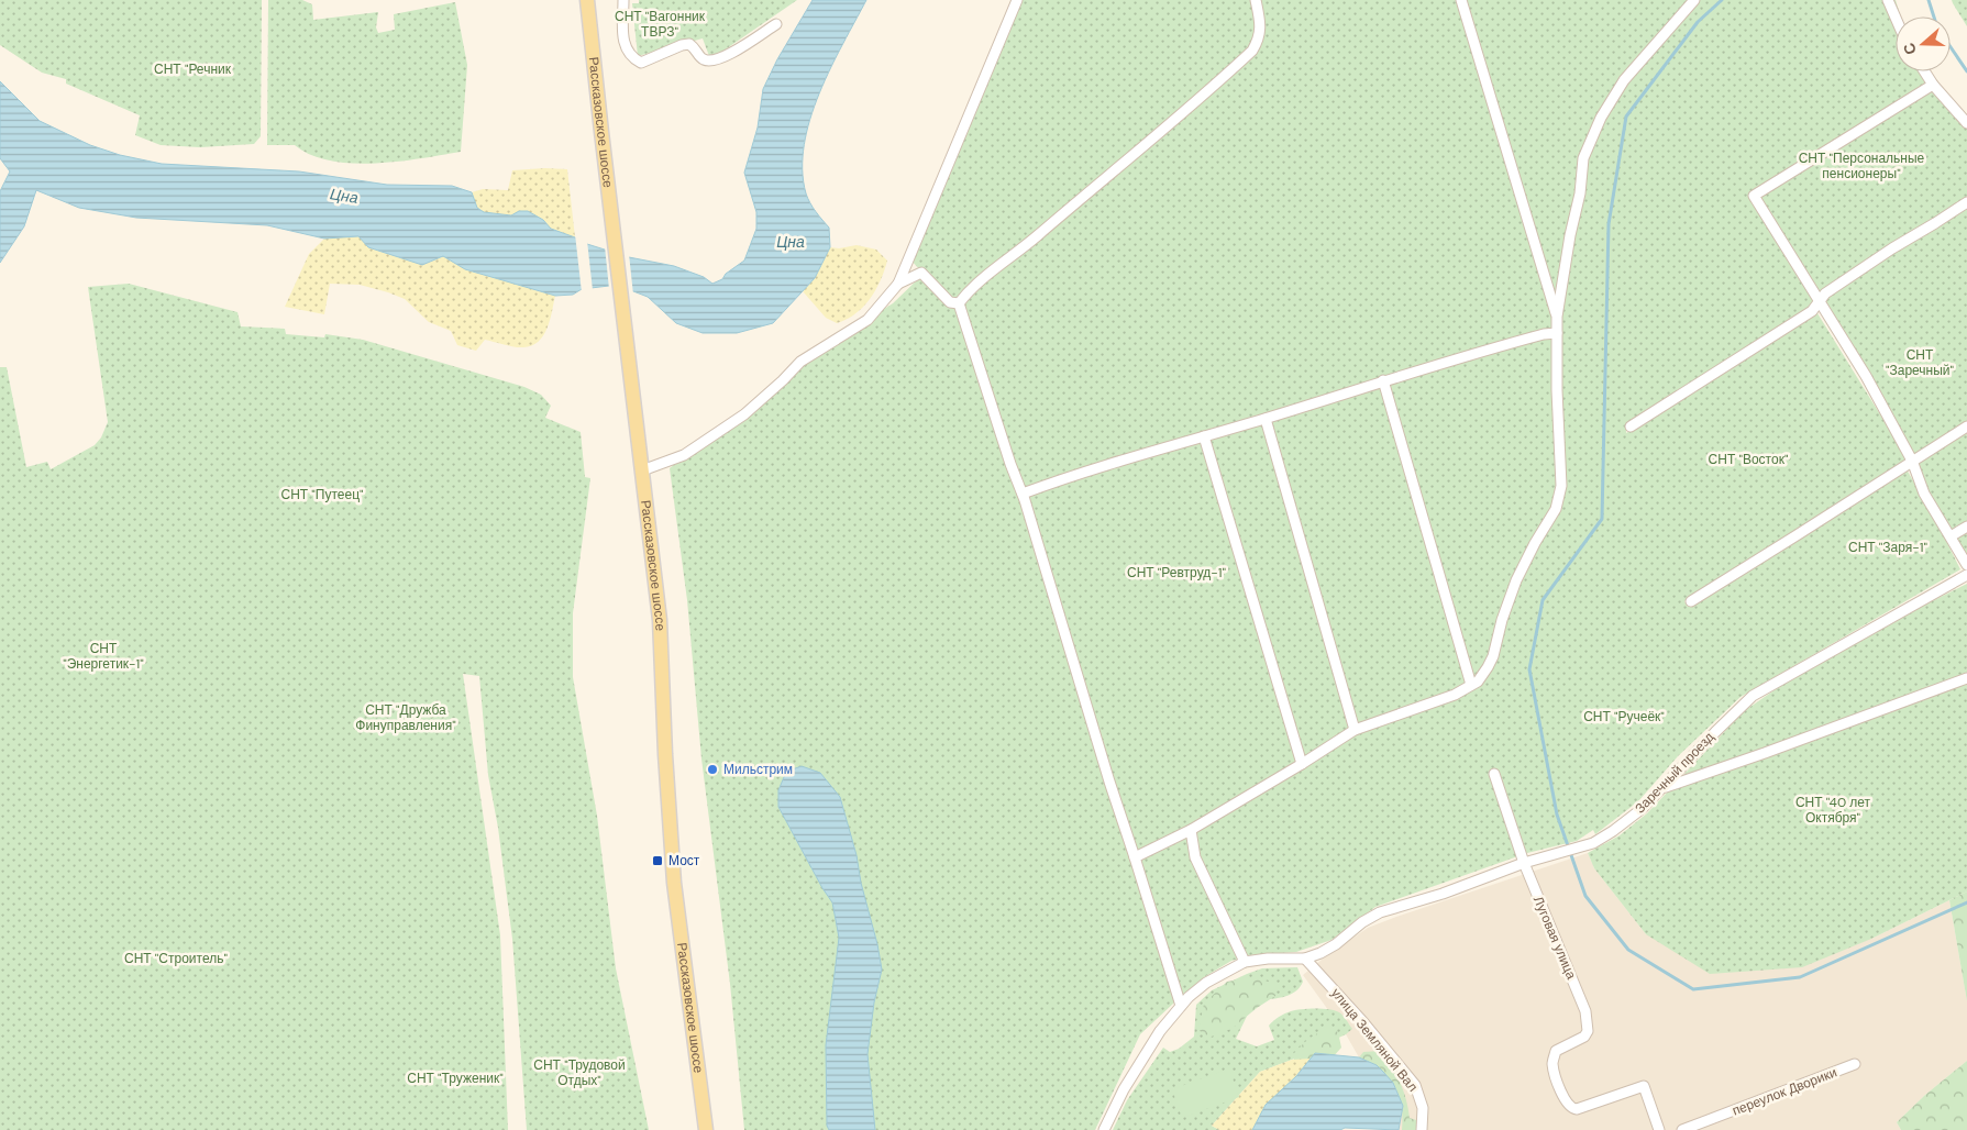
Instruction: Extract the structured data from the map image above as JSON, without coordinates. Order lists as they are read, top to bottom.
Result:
{
  "streets": {
    "main road": ["Рассказовское шоссе"],
    "street": [
      "Заречный проезд",
      "Луговая улица",
      "улица Земляной Вал",
      "переулок Дворики"
    ]
  },
  "crossings": [
    ["Заречный проезд", "Луговая улица"],
    ["Заречный проезд", "улица Земляной Вал"]
  ],
  "water": ["Цна"],
  "parks": [
    "СНТ \"Вагонник ТВРЗ\"",
    "СНТ \"Речник",
    "СНТ \"Персональные пенсионеры\"",
    "СНТ \"Заречный\"",
    "СНТ \"Восток\"",
    "СНТ \"Путеец\"",
    "СНТ \"Заря-1\"",
    "СНТ \"Ревтруд-1\"",
    "СНТ \"Энергетик-1\"",
    "СНТ \"Дружба Финуправления\"",
    "СНТ \"Ручеёк\"",
    "СНТ \"40 лет Октября\"",
    "СНТ \"Строитель\"",
    "СНТ \"Трудовой Отдых\"",
    "СНТ \"Труженик\""
  ],
  "places": {
    "other": ["Мильстрим"],
    "transit": ["Мост"]
  },
  "north": "left"
}
